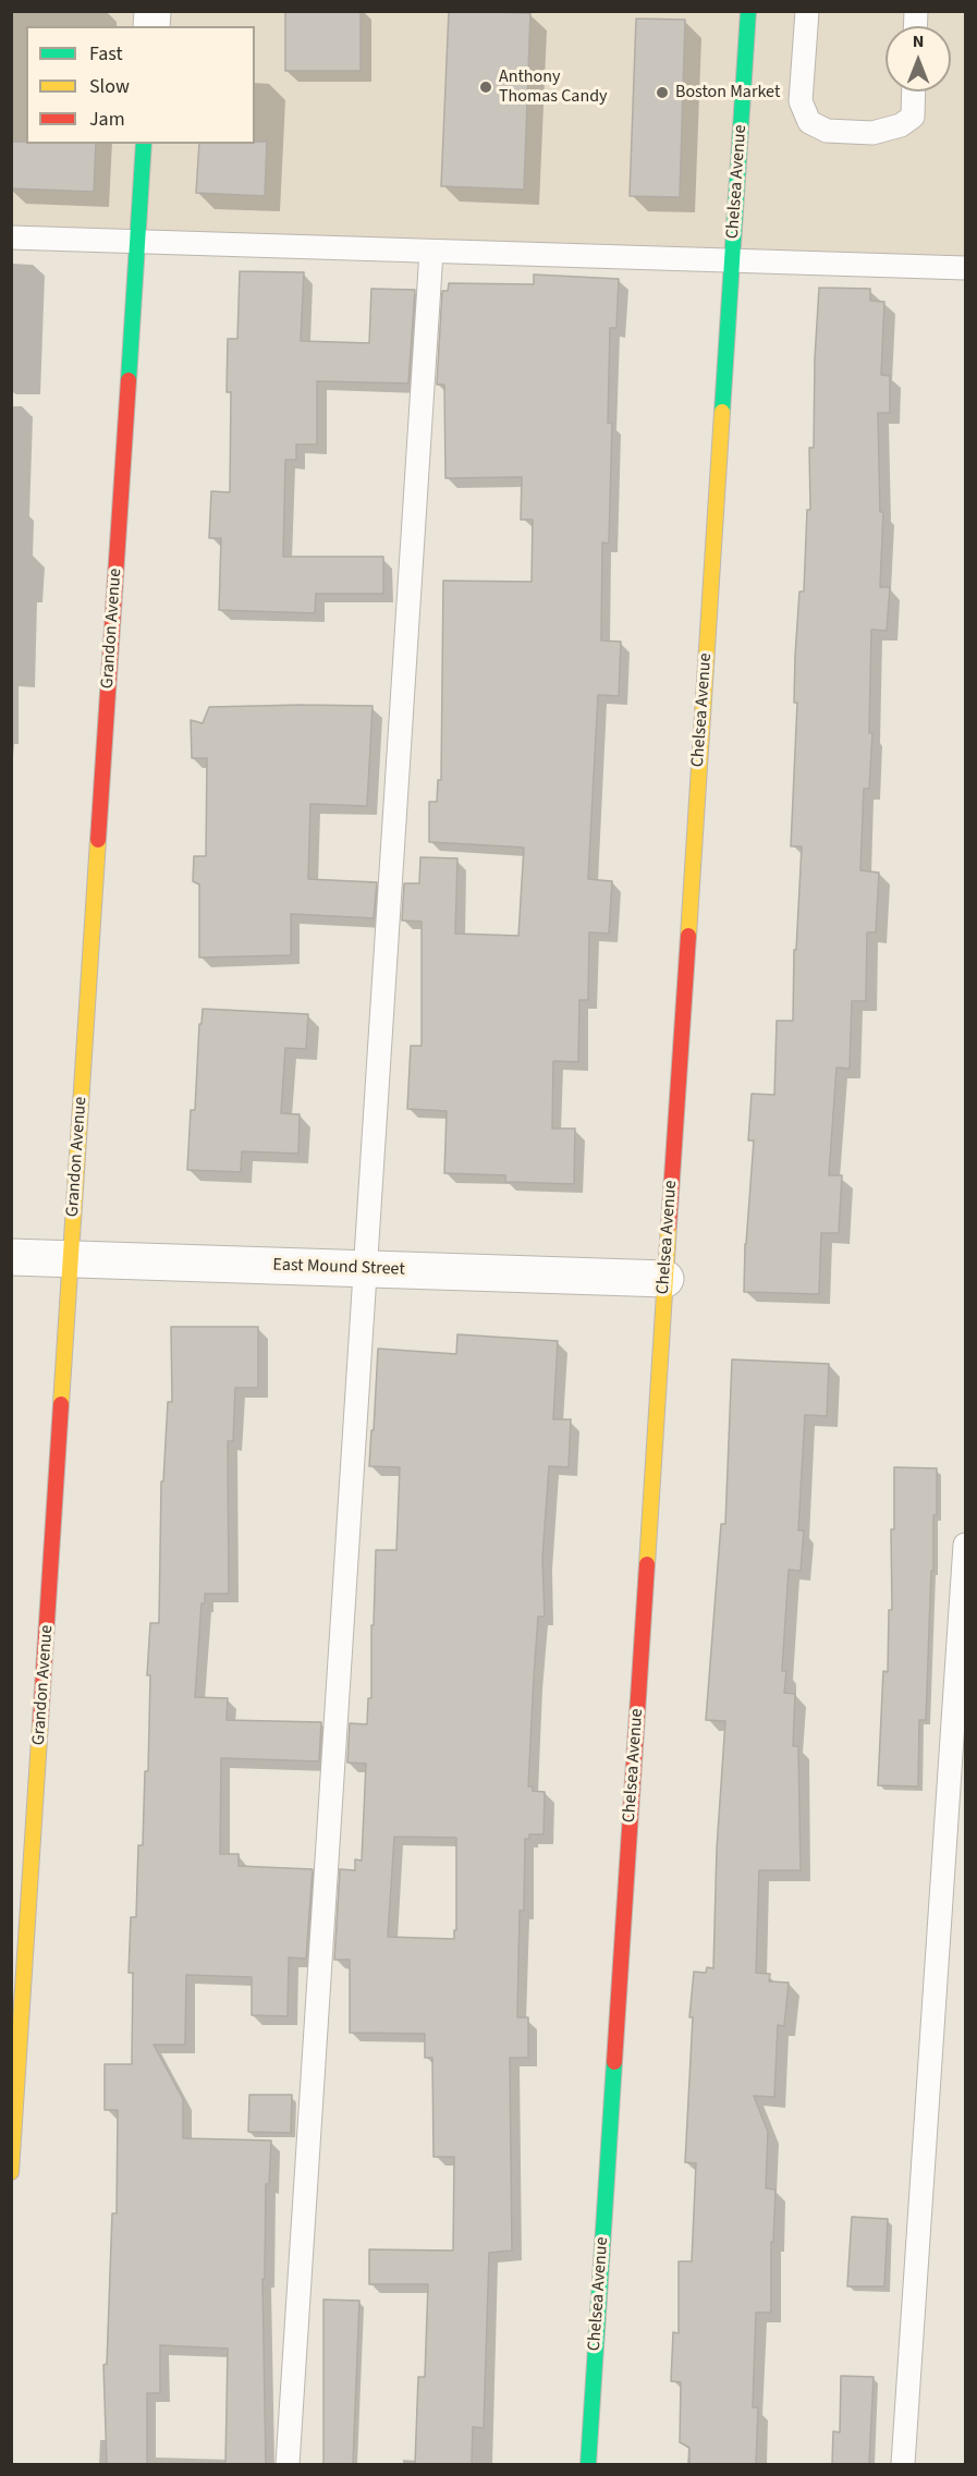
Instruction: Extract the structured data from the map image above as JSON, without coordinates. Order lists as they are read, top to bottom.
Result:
{
  "streets": {
    "street": ["Chelsea Avenue", "Grandon Avenue", "East Mound Street"]
  },
  "crossings": [
    ["Chelsea Avenue", "East Mound Street"],
    ["Grandon Avenue", "East Mound Street"]
  ],
  "places": ["Anthony Thomas Candy", "Boston Market"],
  "legend": ["Fast", "Slow", "Jam"],
  "north": "top"
}
